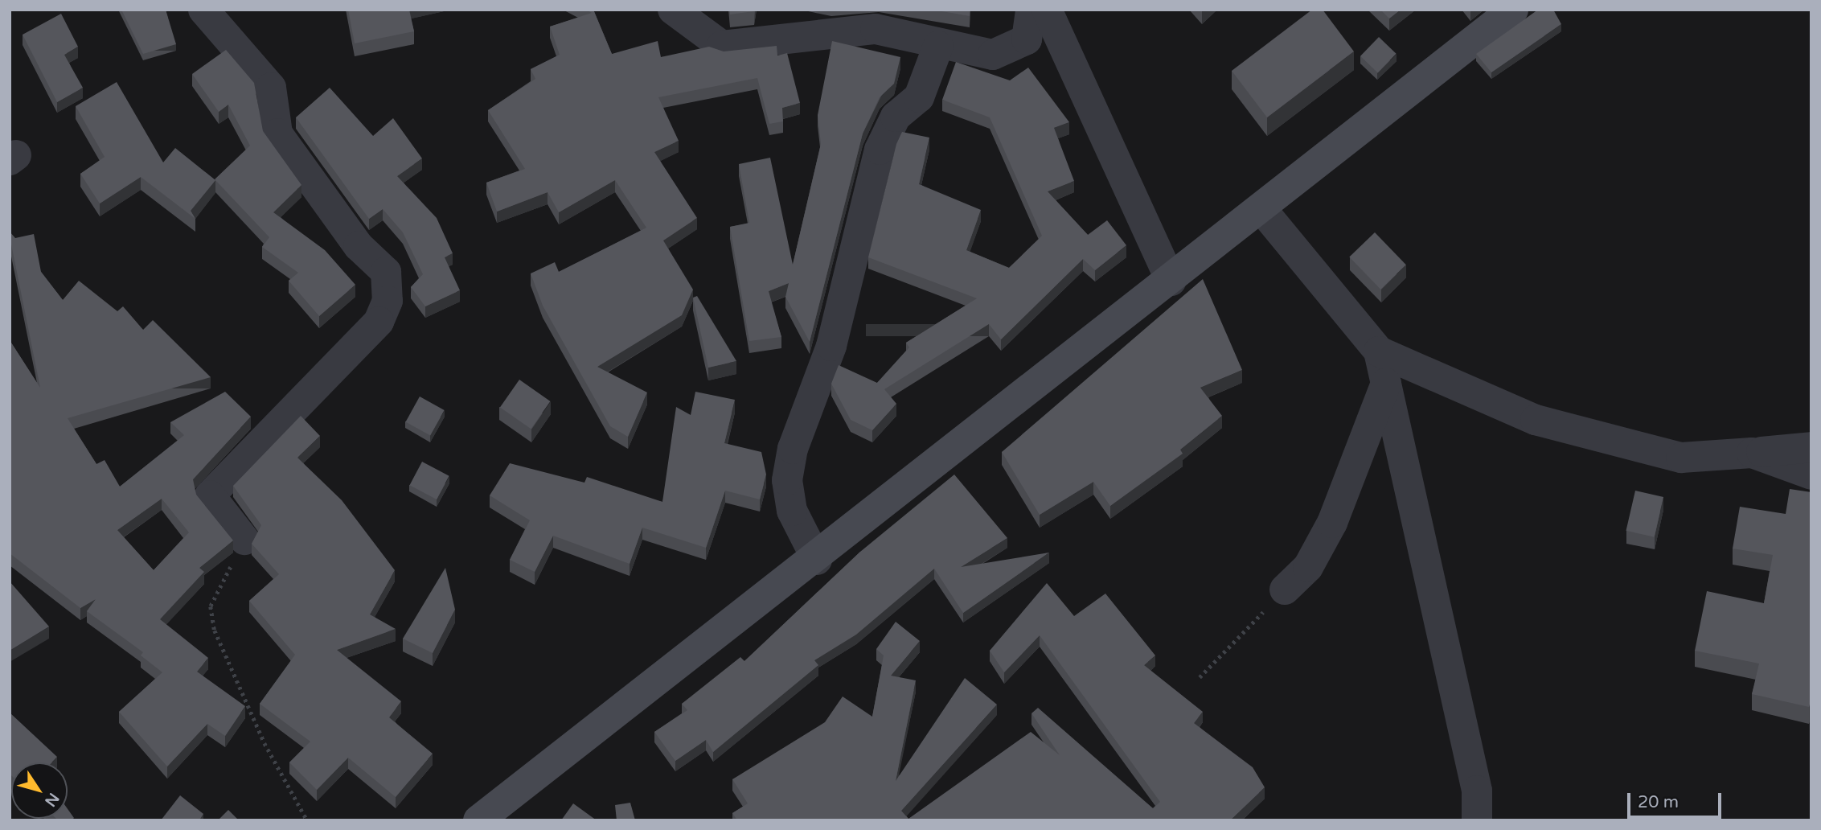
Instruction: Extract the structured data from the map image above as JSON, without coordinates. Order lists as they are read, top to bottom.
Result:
{
  "scale_bar": "20 m",
  "north": "bottom right"
}
